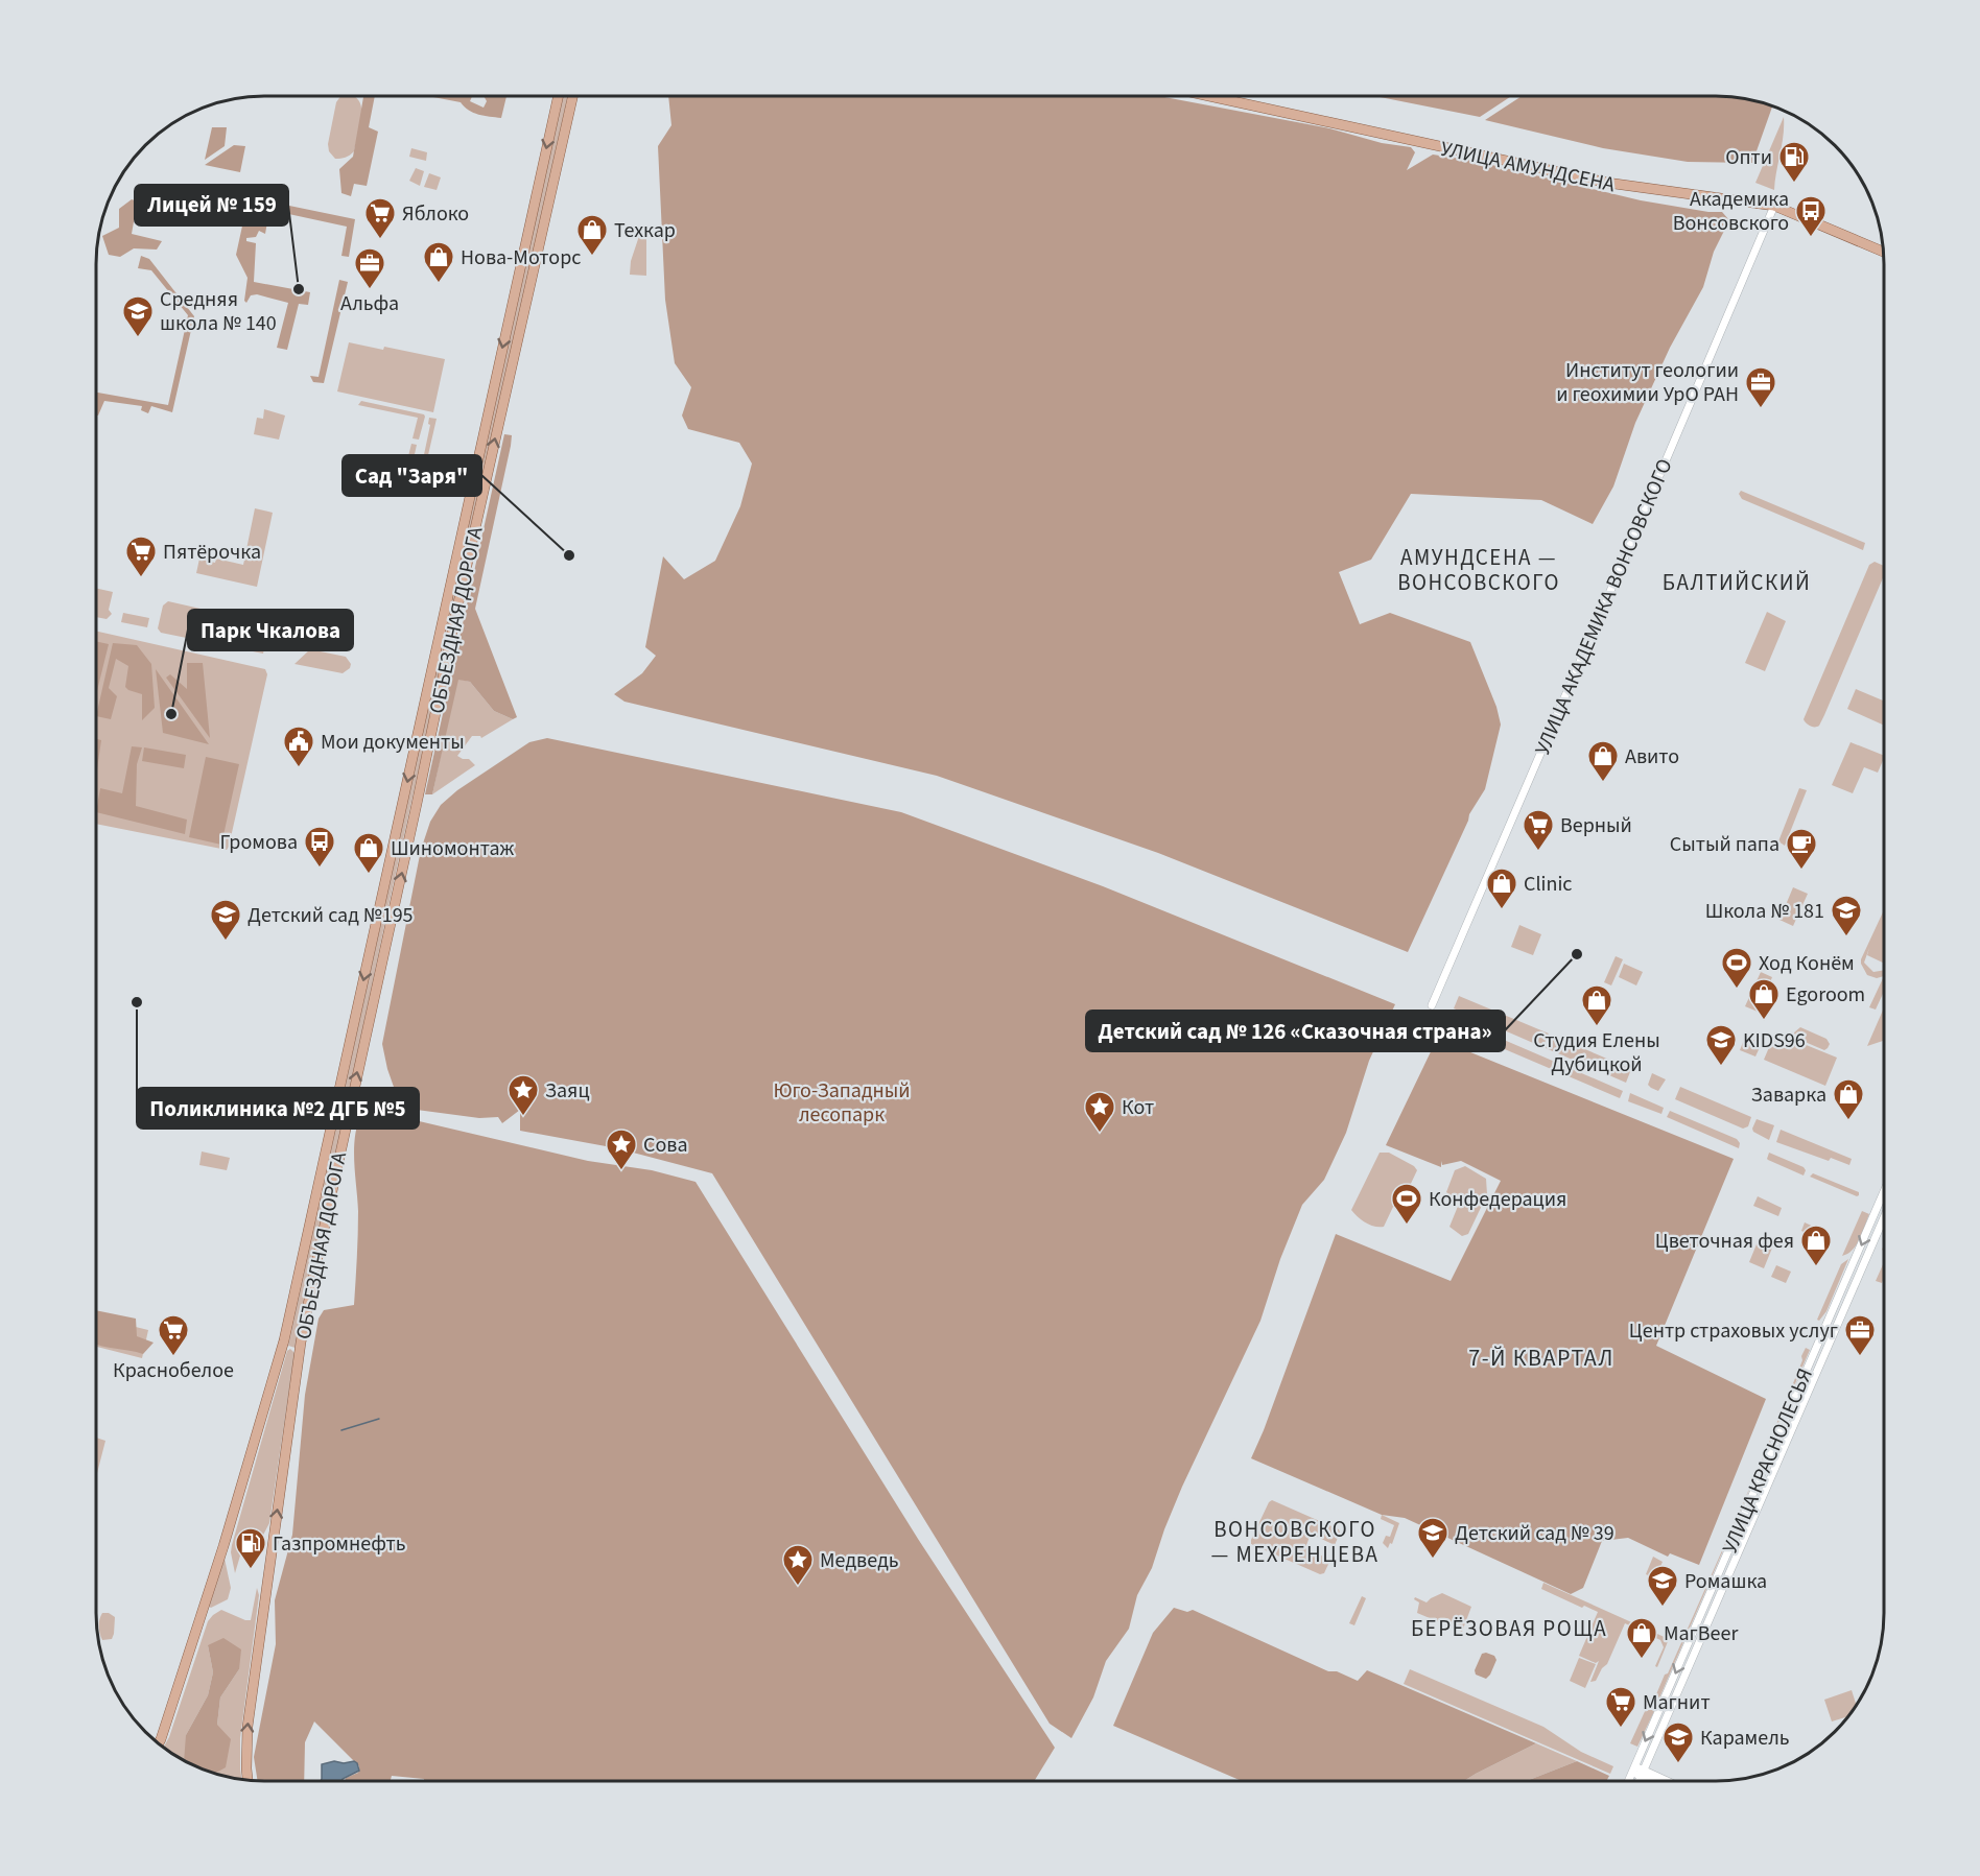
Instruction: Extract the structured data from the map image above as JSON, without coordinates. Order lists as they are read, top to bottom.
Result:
{
  "streets": {
    "main road": ["УЛИЦА АМУНДСЕНА", "ОБЪЕЗДНАЯ ДОРОГА"],
    "street": ["УЛИЦА АКАДЕМИКА ВОНСОВСКОГО", "УЛИЦА КРАСНОЛЕСЬЯ"]
  },
  "crossings": [
    ["УЛИЦА АМУНДСЕНА", "УЛИЦА АКАДЕМИКА ВОНСОВСКОГО"]
  ],
  "districts": [
    "АМУНДСЕНА — ВОНСОВСКОГО",
    "БАЛТИЙСКИЙ",
    "7-Й КВАРТАЛ",
    "ВОНСОВСКОГО — МЕХРЕНЦЕВА",
    "БЕРЁЗОВАЯ РОЩА"
  ],
  "parks": ["Юго-Западный лесопарк"],
  "places": {
    "fuel station": ["Опти", "Газпромнефть"],
    "bus stop": ["Академика Вонсовского", "Громова"],
    "supermarket": [
      "Яблоко",
      "Пятёрочка",
      "Верный",
      "Краснобелое",
      "Магнит"
    ],
    "shop": [
      "Техкар",
      "Нова-Моторс",
      "Авито",
      "Шиномонтаж",
      "Clinic",
      "Egoroom",
      "Студия Елены Дубицкой",
      "Заварка",
      "Цветочная фея",
      "МагBeer"
    ],
    "other": [
      "Лицей № 159",
      "Сад \"Заря\"",
      "Парк Чкалова",
      "Детский сад № 126 «Сказочная страна»",
      "Поликлиника №2 ДГБ №5"
    ],
    "office": ["Альфа", "Институт геологии и геохимии УрО РАН", "Центр страховых услуг"],
    "school or university": [
      "Средняя школа № 140",
      "Школа № 181",
      "Детский сад №195",
      "KIDS96",
      "Детский сад № 39",
      "Ромашка",
      "Карамель"
    ],
    "public building": ["Мои документы"],
    "cafe": ["Сытый папа"],
    "sports": ["Ход Конём", "Конфедерация"],
    "place": [
      "Заяц",
      "Кот",
      "Сова",
      "Медведь"
    ]
  }
}
